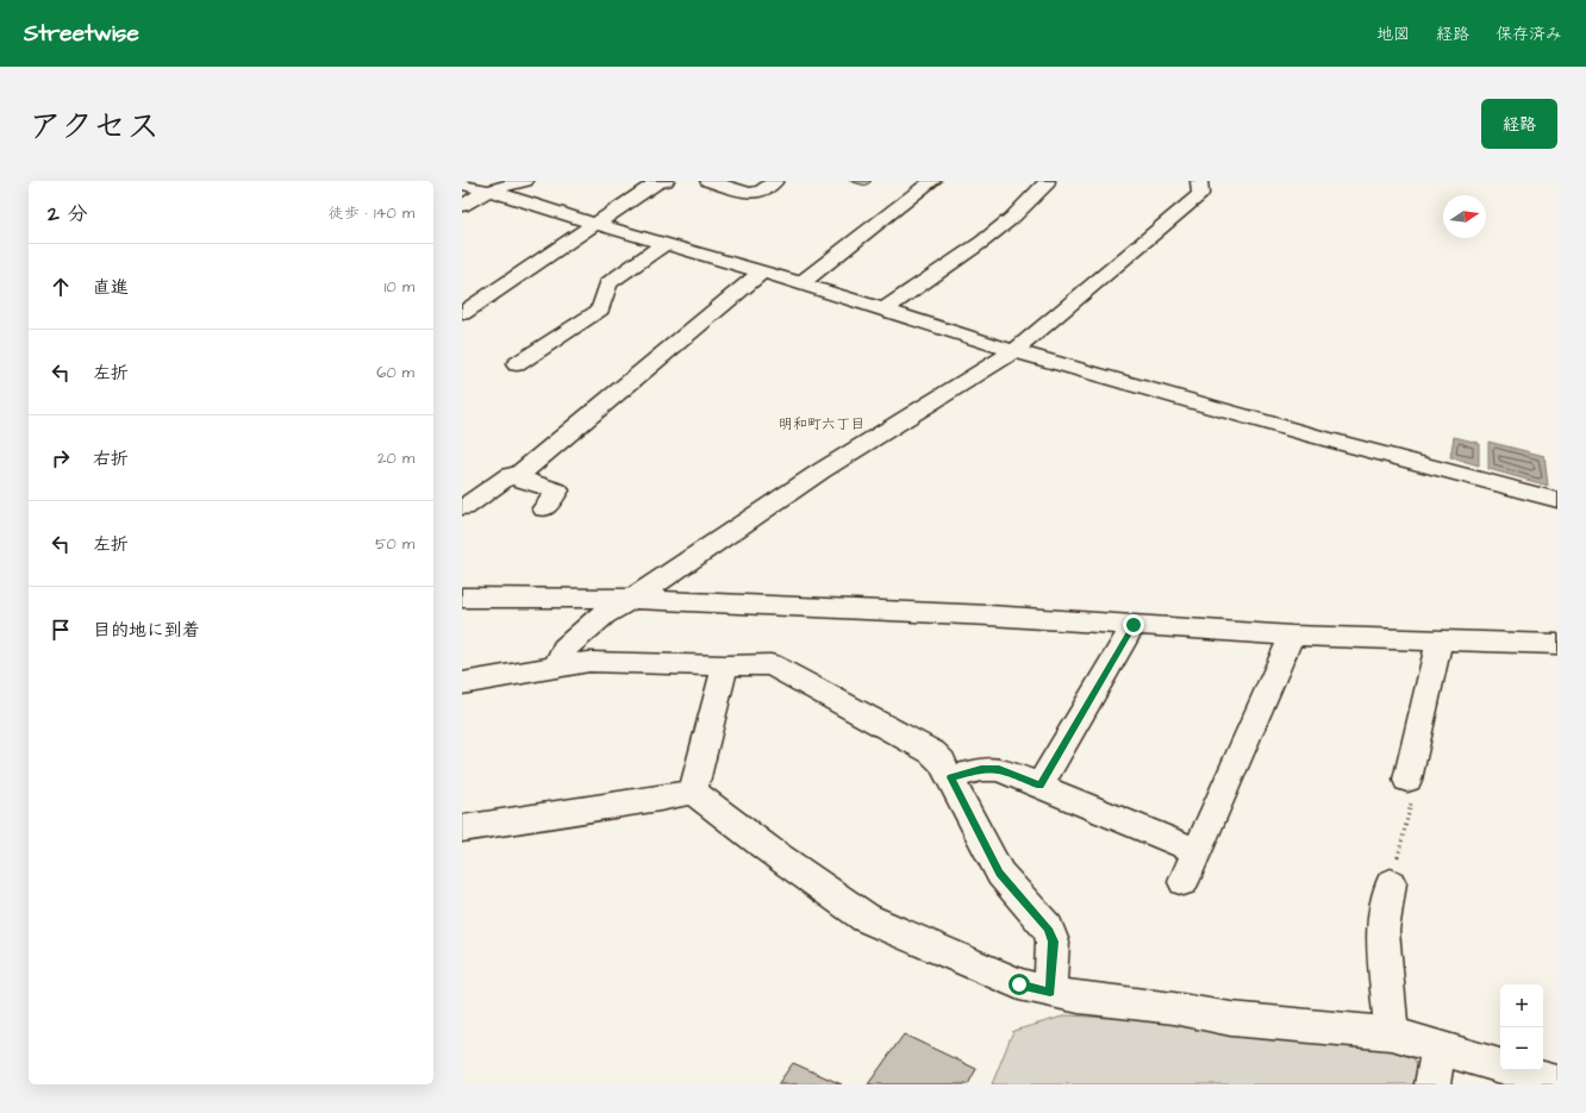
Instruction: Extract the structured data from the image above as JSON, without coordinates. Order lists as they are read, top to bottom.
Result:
{
  "districts": ["明和町六丁目"],
  "north": "right",
  "page": {
    "header": "Streetwise",
    "nav": ["地図", "経路", "保存済み"],
    "title": "アクセス",
    "buttons": "経路",
    "heading": ["2 分", "徒歩 · 140 m"],
    "list": [
      ["直進", "10 m"],
      ["左折", "60 m"],
      ["右折", "20 m"],
      ["左折", "50 m"],
      "目的地に到着"
    ],
    "map_buttons": ["+", "−"]
  }
}
